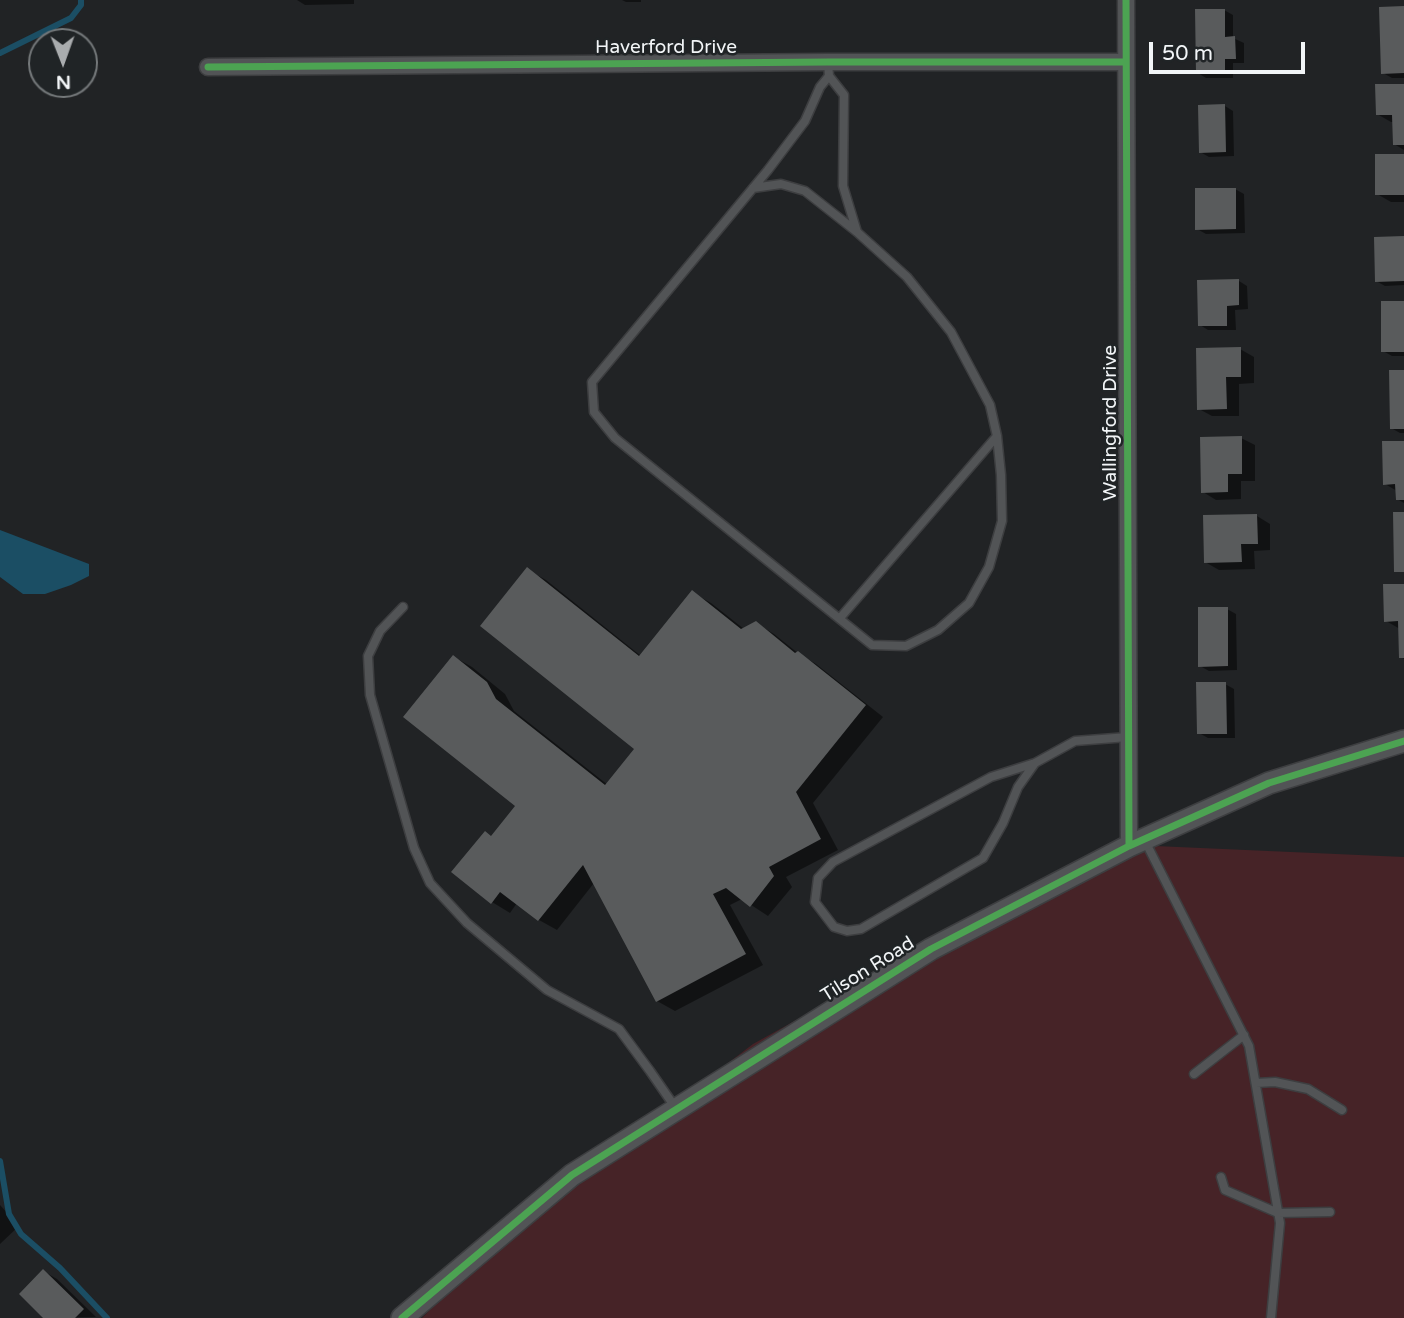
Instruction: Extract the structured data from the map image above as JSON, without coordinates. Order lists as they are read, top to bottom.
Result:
{
  "streets": {
    "street": ["Haverford Drive", "Wallingford Drive", "Tilson Road"]
  },
  "crossings": [
    ["Haverford Drive", "Wallingford Drive"],
    ["Wallingford Drive", "Tilson Road"]
  ],
  "scale_bar": "50 m",
  "north": "bottom"
}
